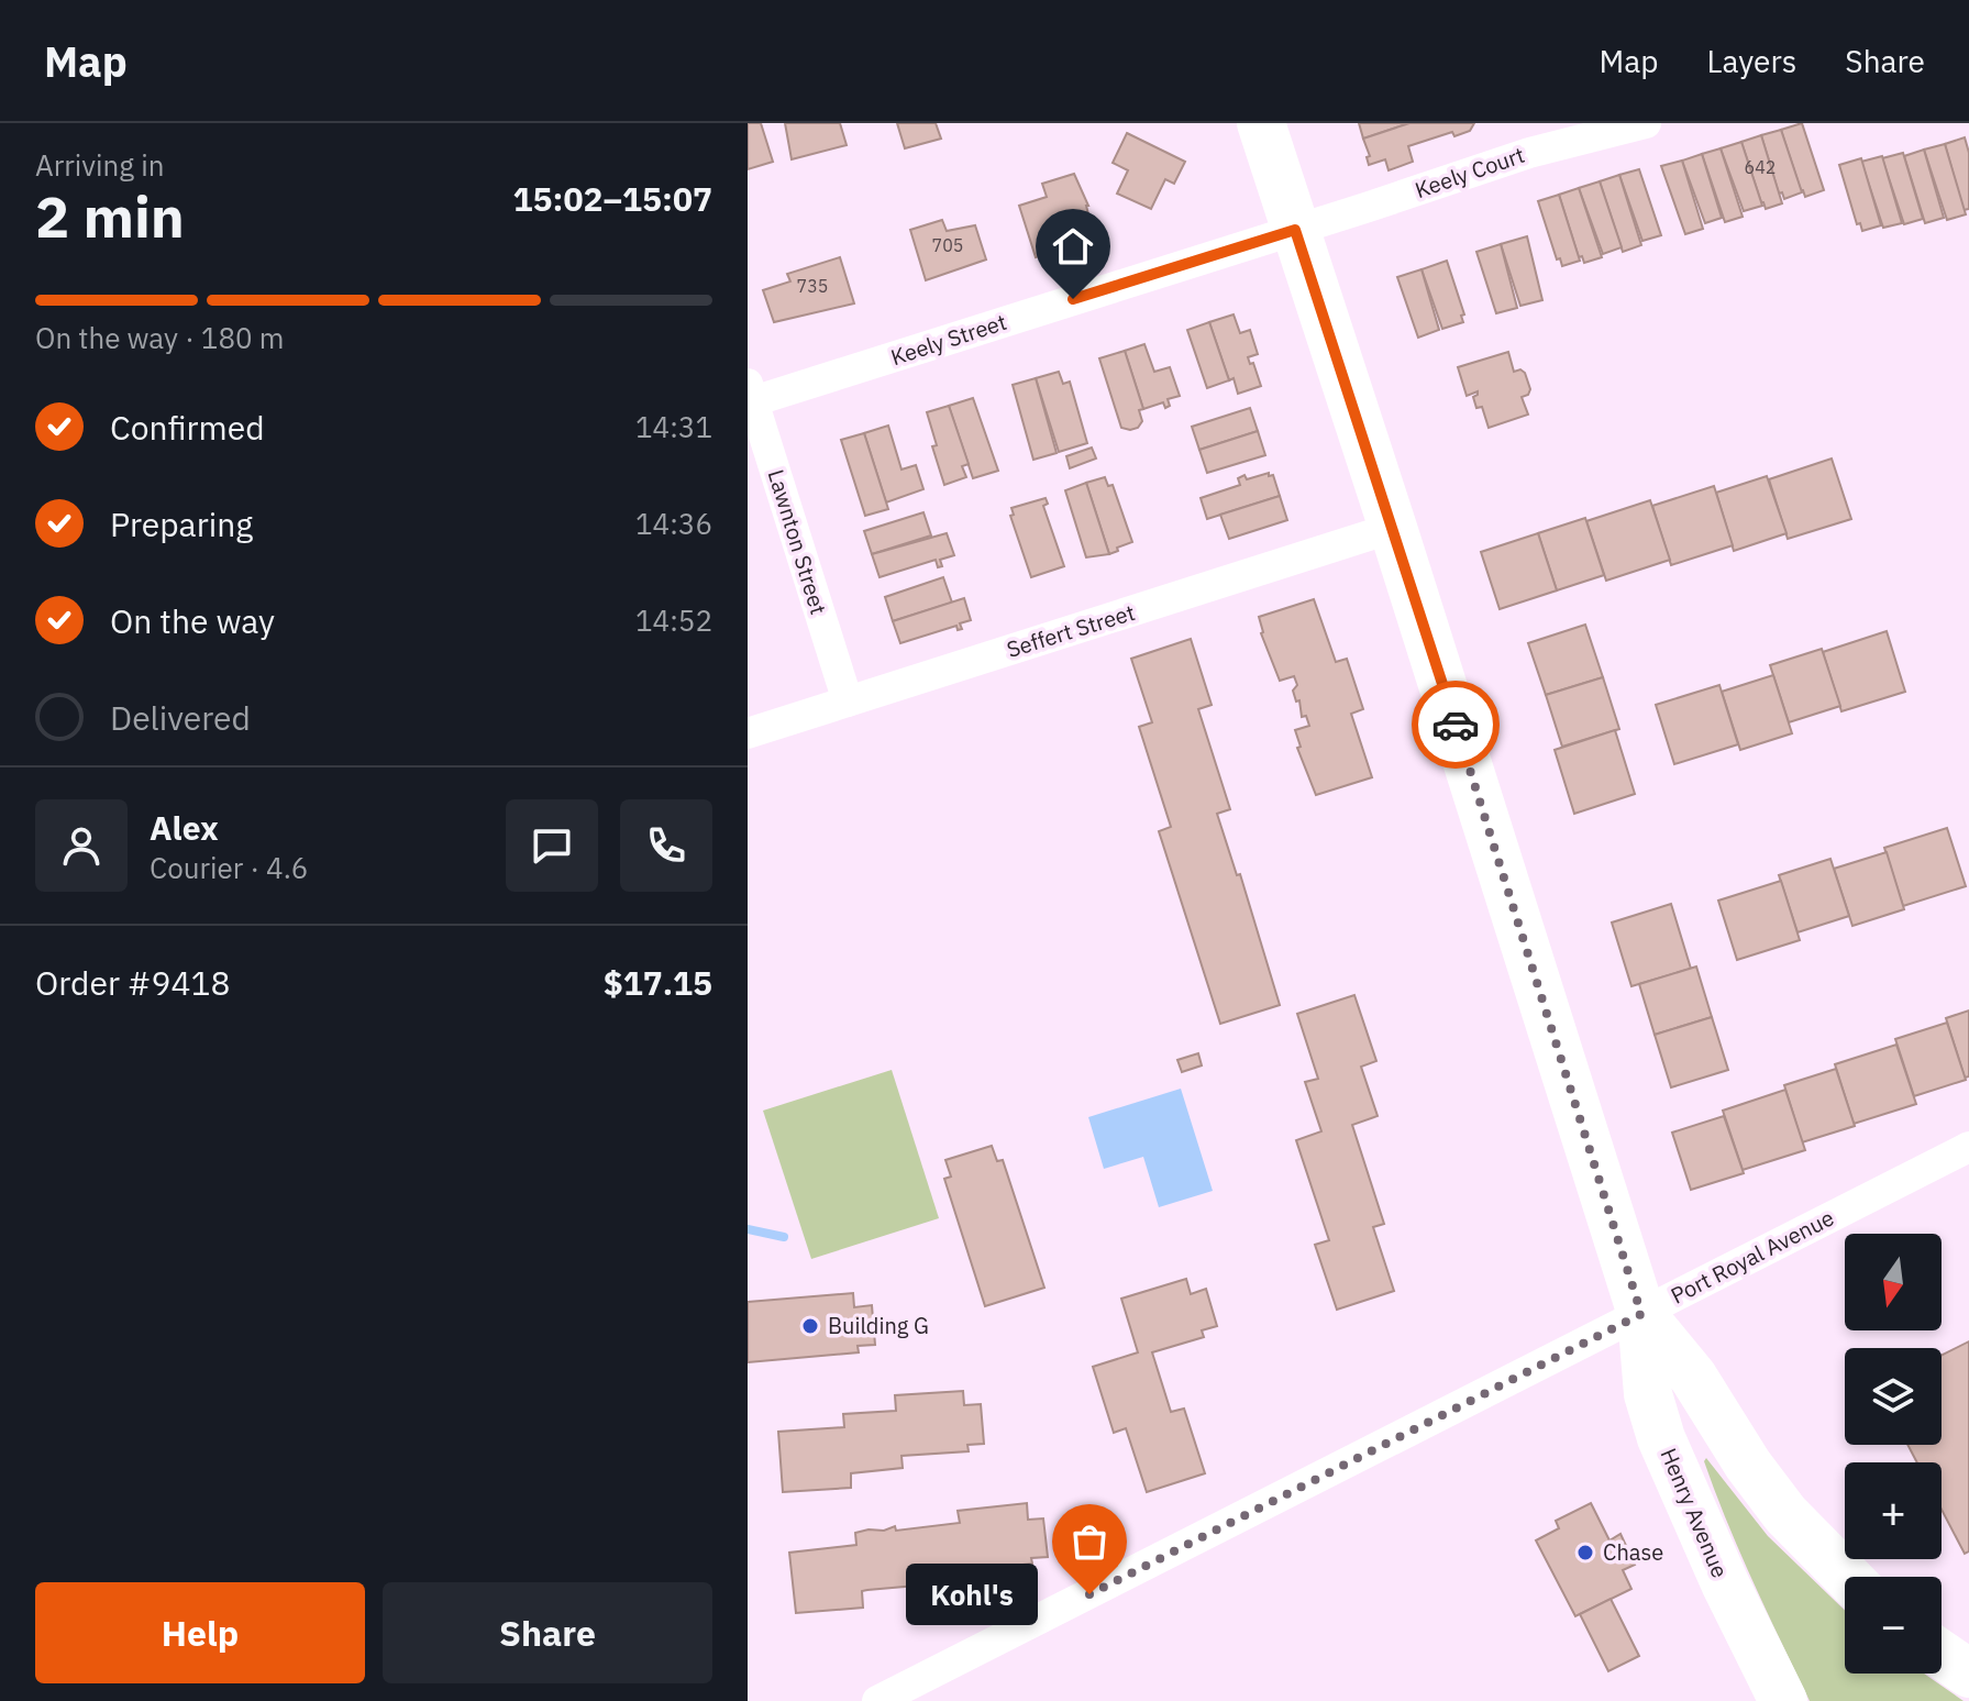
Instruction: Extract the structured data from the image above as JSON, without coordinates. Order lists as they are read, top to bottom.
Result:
{
  "streets": {
    "main road": ["Henry Avenue"],
    "street": [
      "Keely Court",
      "Keely Street",
      "Lawnton Street",
      "Seffert Street",
      "Port Royal Avenue"
    ]
  },
  "crossings": [
    ["Keely Court", "Keely Street"],
    ["Keely Court", "Henry Avenue"],
    ["Keely Street", "Lawnton Street"],
    ["Keely Street", "Henry Avenue"],
    ["Lawnton Street", "Seffert Street"],
    ["Seffert Street", "Henry Avenue"],
    ["Port Royal Avenue", "Henry Avenue"]
  ],
  "places": ["Building G", "Chase", "Kohl's"],
  "house_numbers": ["642", "705", "735"],
  "north": "bottom",
  "page": {
    "header": "Map",
    "nav": ["Map", "Layers", "Share"],
    "heading": ["2 min", "Arriving in", "15:02–15:07"],
    "panel": [
      "Alex",
      "Courier · 4.6",
      "Order #9418",
      "$17.15"
    ],
    "bar": "On the way · 180 m",
    "list": [
      ["Confirmed", "14:31"],
      ["Preparing", "14:36"],
      ["On the way", "14:52"],
      "Delivered"
    ],
    "map_buttons": ["+", "−"],
    "bubble": "Kohl's",
    "buttons": ["Help", "Share"]
  }
}
